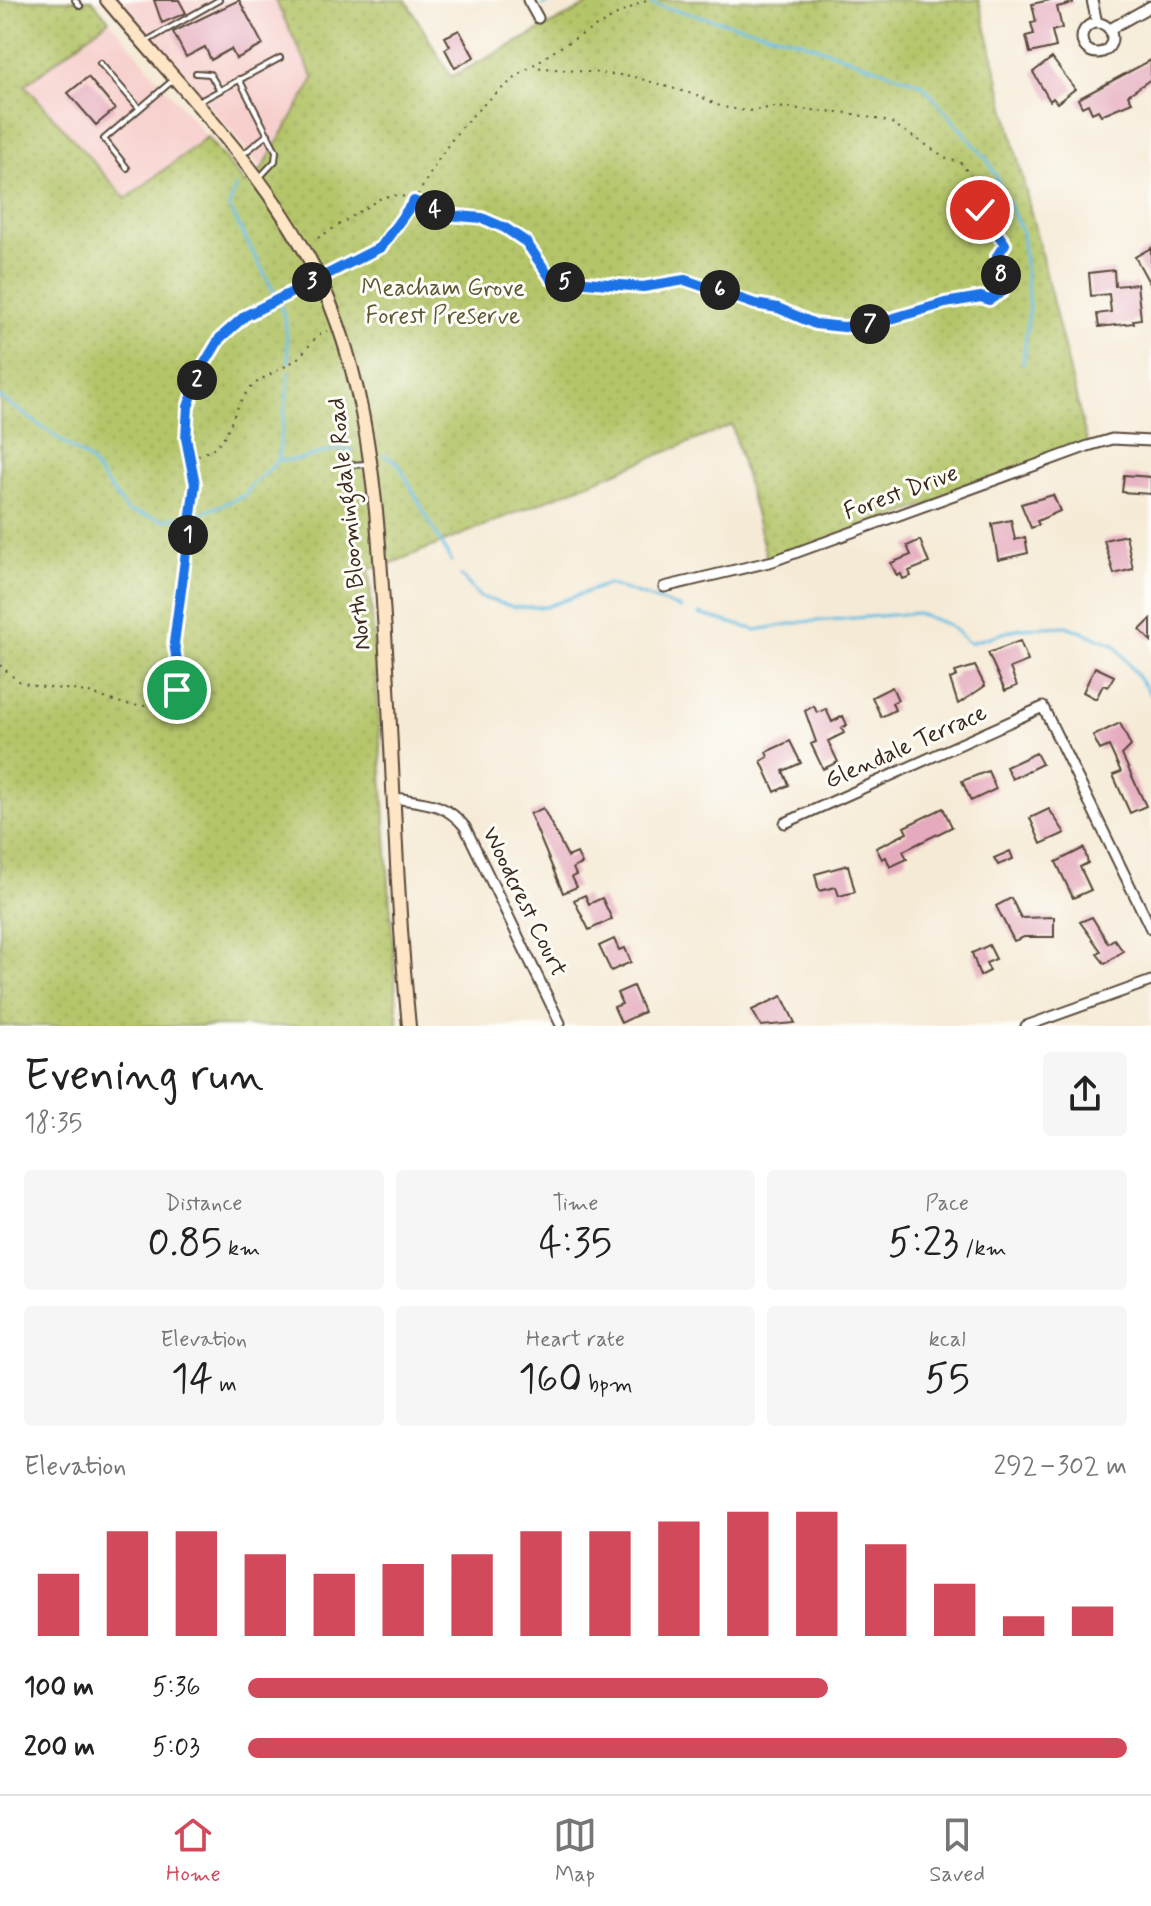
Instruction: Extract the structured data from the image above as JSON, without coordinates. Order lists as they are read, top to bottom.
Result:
{
  "streets": {
    "main road": ["North Bloomingdale Road"],
    "street": ["Forest Drive", "Glendale Terrace", "Woodcrest Court"]
  },
  "crossings": [
    ["North Bloomingdale Road", "Woodcrest Court"]
  ],
  "parks": ["Meacham Grove Forest Preserve"],
  "page": {
    "pins": [
      "4",
      "8",
      "3",
      "5",
      "6",
      "7",
      "2",
      "1"
    ],
    "heading": ["Evening run", "18:35"],
    "stats": [
      ["Distance", "0.85 km"],
      ["Time", "4:35"],
      ["Pace", "5:23 /km"],
      ["Elevation", "14 m"],
      ["Heart rate", "160 bpm"],
      ["kcal", "55"]
    ],
    "chart": ["Elevation", "292–302 m"],
    "list": [
      {
        "name": "100 m",
        "note": "5:36"
      },
      {
        "name": "200 m",
        "note": "5:03"
      }
    ],
    "tabs": ["Home", "Map", "Saved"]
  }
}
